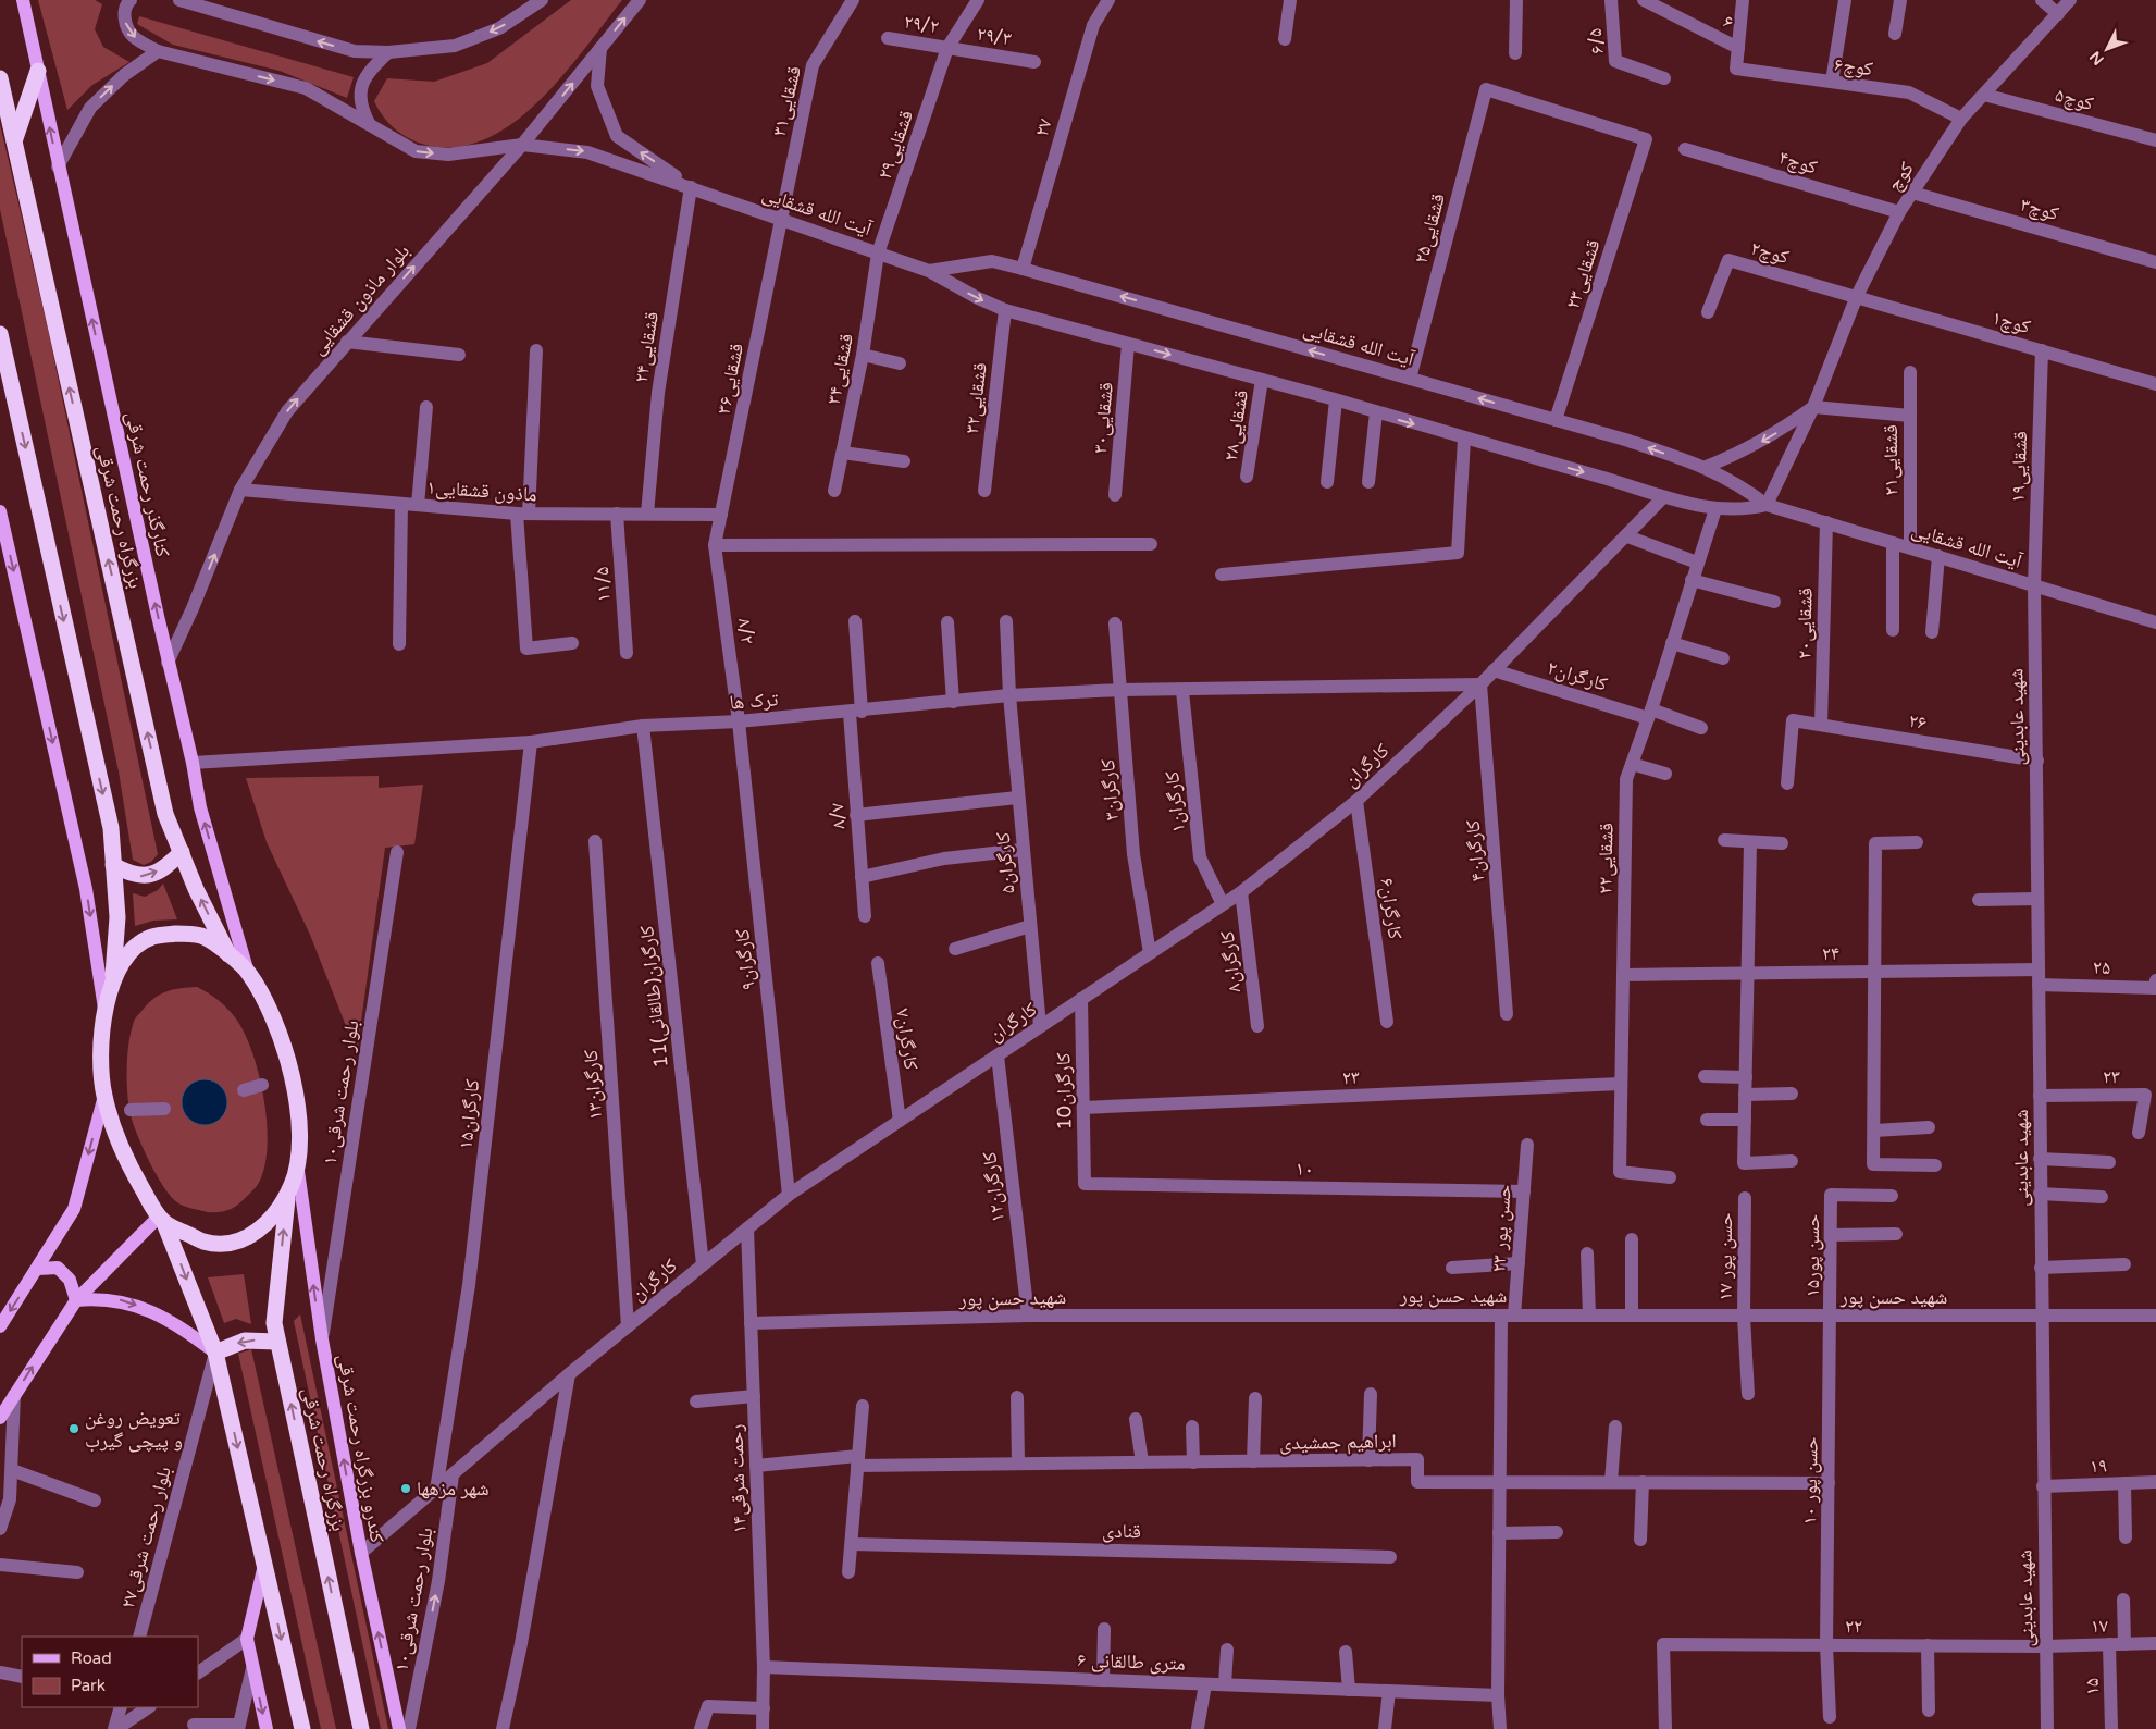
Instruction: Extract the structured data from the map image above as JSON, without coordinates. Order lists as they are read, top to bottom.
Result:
{
  "streets": {
    "highway": ["بزرگراه رحمت شرقی"],
    "main road": ["کنارگذر رحمت شرقی", "کندرو بزرگراه رحمت شرقی"],
    "street": [
      "۶",
      "۲۹/۲",
      "۲۹/۳",
      "۶/۵",
      "کوچ۶",
      "۵کوچ",
      "۳۱قشقایی",
      "۲۷",
      "قشقایی۲۹",
      "کوچ۴",
      "کوچ",
      "۳کوچ",
      "آیت الله قشقایی",
      "قشقایی۲۵",
      "کوچ۲",
      "قشقایی۲۳",
      "بلوار ماذون قشقایی",
      "کوچ۱",
      "قشقایی۲۴",
      "قشقایی۳۴",
      "قشقایی۳۶",
      "قشقایی۳۲",
      "قشقایی۳۰",
      "قشقایی۲۸",
      "قشقایی۲۱",
      "۱۹قشقایی",
      "ماذون قشقایی۱",
      "۱۱/۵",
      "۲۰قشقایی",
      "۸/۲",
      "کارگران۲",
      "ترک ها",
      "شهید عابدینی",
      "۲۶",
      "کارگران",
      "کارگران۳",
      "۱کارگران",
      "۸/۷",
      "کارگران۴",
      "۲۲قشقایی",
      "کارگران۵",
      "۶کارگران",
      "۲۴",
      "کارگران۹",
      "کارگران۸",
      "۲۵",
      "11کارگران(طالقانی)",
      "کارگران۷",
      "۲۳",
      "کارگران۱۳",
      "10کارگران",
      "۱۰بلوار رحمت شرقی",
      "۱۵کارگران",
      "۱۰",
      "۱۲کارگران",
      "۲۳ حسن پور",
      "حسن پور۱۵",
      "۱۷ حسن پور",
      "شهید حسن پور",
      "ابراهیم جمشیدی",
      "۱۹",
      "۱۴رحمت شرقی",
      "۱۰ حسن پور",
      "قنادی",
      "بلوار رحمت شرقی۲۷",
      "بلوار رحمت شرقی۱۰",
      "۲۲",
      "۱۷",
      "۶ متری طالقانی",
      "۱۵"
    ]
  },
  "crossings": [
    ["۶", "کوچ۶"],
    ["۲۹/۲", "۲۹/۳"],
    ["۲۹/۲", "قشقایی۲۹"],
    ["۲۹/۳", "قشقایی۲۹"],
    ["کوچ۶", "کوچ"],
    ["۵کوچ", "کوچ"],
    ["۳۱قشقایی", "آیت الله قشقایی"],
    ["۳۱قشقایی", "قشقایی۳۶"],
    ["۲۷", "آیت الله قشقایی"],
    ["قشقایی۲۹", "آیت الله قشقایی"],
    ["قشقایی۲۹", "قشقایی۳۴"],
    ["کوچ۴", "کوچ"],
    ["کوچ", "۳کوچ"],
    ["کوچ", "آیت الله قشقایی"],
    ["کوچ", "کوچ۲"],
    ["کوچ", "کوچ۱"],
    ["آیت الله قشقایی", "قشقایی۲۵"],
    ["آیت الله قشقایی", "قشقایی۲۳"],
    ["آیت الله قشقایی", "قشقایی۲۴"],
    ["آیت الله قشقایی", "قشقایی۳۴"],
    ["آیت الله قشقایی", "قشقایی۳۶"],
    ["آیت الله قشقایی", "قشقایی۳۲"],
    ["آیت الله قشقایی", "قشقایی۳۰"],
    ["آیت الله قشقایی", "قشقایی۲۸"],
    ["آیت الله قشقایی", "قشقایی۲۱"],
    ["آیت الله قشقایی", "۱۹قشقایی"],
    ["آیت الله قشقایی", "۲۰قشقایی"],
    ["آیت الله قشقایی", "شهید عابدینی"],
    ["آیت الله قشقایی", "کارگران"],
    ["آیت الله قشقایی", "۲۲قشقایی"],
    ["قشقایی۲۵", "قشقایی۲۳"],
    ["کوچ۲", "کوچ۱"],
    ["بلوار ماذون قشقایی", "کنارگذر رحمت شرقی"],
    ["بلوار ماذون قشقایی", "ماذون قشقایی۱"],
    ["کوچ۱", "۱۹قشقایی"],
    ["قشقایی۲۴", "ماذون قشقایی۱"],
    ["قشقایی۳۶", "ماذون قشقایی۱"],
    ["قشقایی۳۶", "۸/۲"],
    ["۱۹قشقایی", "شهید عابدینی"],
    ["کنارگذر رحمت شرقی", "ترک ها"],
    ["ماذون قشقایی۱", "۱۱/۵"],
    ["۲۰قشقایی", "۲۶"],
    ["۸/۲", "ترک ها"],
    ["۸/۲", "کارگران۹"],
    ["کارگران۲", "کارگران"],
    ["کارگران۲", "۲۲قشقایی"],
    ["ترک ها", "کارگران"],
    ["ترک ها", "کارگران۳"],
    ["ترک ها", "۱کارگران"],
    ["ترک ها", "۸/۷"],
    ["ترک ها", "کارگران۴"],
    ["ترک ها", "کارگران۵"],
    ["ترک ها", "کارگران۹"],
    ["ترک ها", "11کارگران(طالقانی)"],
    ["ترک ها", "۱۵کارگران"],
    ["شهید عابدینی", "۲۶"],
    ["شهید عابدینی", "۲۴"],
    ["شهید عابدینی", "۲۵"],
    ["شهید عابدینی", "۲۳"],
    ["شهید عابدینی", "شهید حسن پور"],
    ["شهید عابدینی", "۱۹"],
    ["شهید عابدینی", "۲۲"],
    ["شهید عابدینی", "۱۷"],
    ["کارگران", "کارگران۳"],
    ["کارگران", "۱کارگران"],
    ["کارگران", "کارگران۴"],
    ["کارگران", "کارگران۵"],
    ["کارگران", "۶کارگران"],
    ["کارگران", "کارگران۹"],
    ["کارگران", "کارگران۸"],
    ["کارگران", "11کارگران(طالقانی)"],
    ["کارگران", "کارگران۷"],
    ["کارگران", "کارگران۱۳"],
    ["کارگران", "10کارگران"],
    ["کارگران", "۱۵کارگران"],
    ["کارگران", "۱۲کارگران"],
    ["کارگران", "کندرو بزرگراه رحمت شرقی"],
    ["کارگران", "۱۴رحمت شرقی"],
    ["کارگران", "بلوار رحمت شرقی۱۰"],
    ["۲۲قشقایی", "۲۴"],
    ["۲۲قشقایی", "۲۳"],
    ["۲۳", "10کارگران"],
    ["10کارگران", "۱۰"],
    ["۱۰بلوار رحمت شرقی", "کندرو بزرگراه رحمت شرقی"],
    ["۱۰", "۲۳ حسن پور"],
    ["۱۲کارگران", "شهید حسن پور"],
    ["۲۳ حسن پور", "شهید حسن پور"],
    ["۲۳ حسن پور", "ابراهیم جمشیدی"],
    ["۲۳ حسن پور", "۶ متری طالقانی"],
    ["حسن پور۱۵", "شهید حسن پور"],
    ["حسن پور۱۵", "۱۰ حسن پور"],
    ["۱۷ حسن پور", "شهید حسن پور"],
    ["شهید حسن پور", "۱۴رحمت شرقی"],
    ["شهید حسن پور", "۱۰ حسن پور"],
    ["ابراهیم جمشیدی", "۱۴رحمت شرقی"],
    ["ابراهیم جمشیدی", "۱۰ حسن پور"],
    ["۱۴رحمت شرقی", "۶ متری طالقانی"],
    ["۱۰ حسن پور", "۲۲"],
    ["۲۲", "۱۷"],
    ["۱۷", "۱۵"]
  ],
  "one_way": ["بلوار ماذون قشقایی", "کنارگذر رحمت شرقی", "کندرو بزرگراه رحمت شرقی"],
  "places": ["تعویض روغن و پیچی گیرب", "شهر مزهها"],
  "legend": ["Road", "Park"],
  "north": "bottom left"
}
